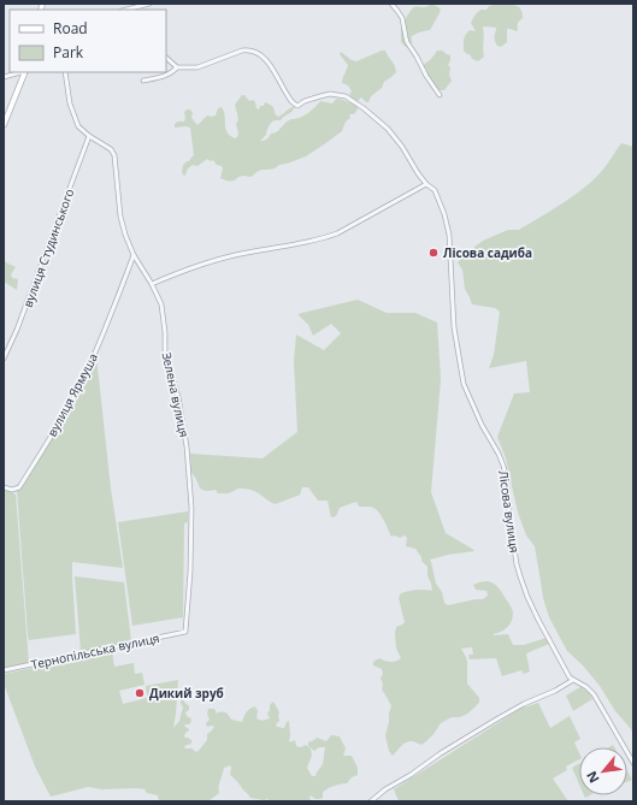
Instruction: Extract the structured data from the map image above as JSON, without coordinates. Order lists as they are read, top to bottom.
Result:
{
  "streets": {
    "street": [
      "вулиця Студинського",
      "вулиця Ярмуша",
      "Зелена вулиця",
      "Лісова вулиця",
      "Тернопільська вулиця"
    ]
  },
  "crossings": [
    ["вулиця Студинського", "Зелена вулиця"],
    ["вулиця Ярмуша", "Зелена вулиця"],
    ["Зелена вулиця", "Тернопільська вулиця"]
  ],
  "places": ["Лісова садиба", "Дикий зруб"],
  "legend": ["Road", "Park"],
  "north": "bottom left"
}
